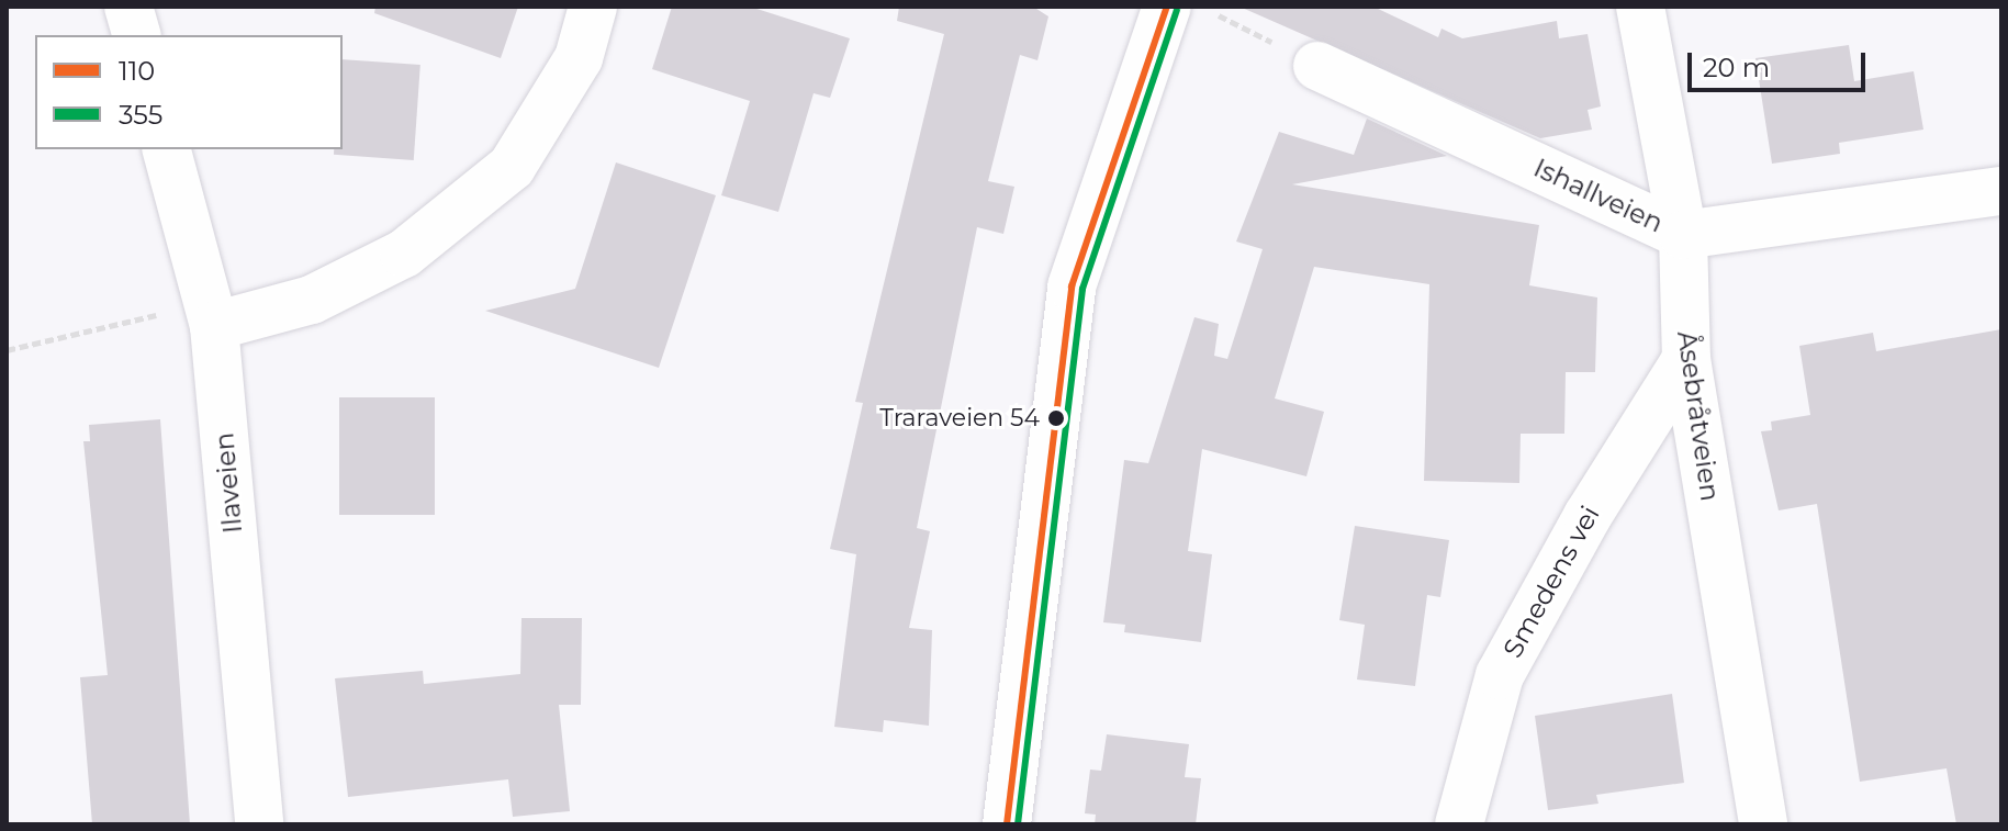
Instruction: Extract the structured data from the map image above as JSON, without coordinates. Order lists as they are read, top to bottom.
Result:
{
  "streets": {
    "street": [
      "Ishallveien",
      "Åsebråtveien",
      "Ilaveien",
      "Smedens vei"
    ]
  },
  "crossings": [
    ["Ishallveien", "Åsebråtveien"],
    ["Åsebråtveien", "Smedens vei"]
  ],
  "places": ["Traraveien 54"],
  "lines": ["transit line 110", "transit line 355"],
  "legend": ["110", "355"],
  "scale_bar": "20 m"
}
